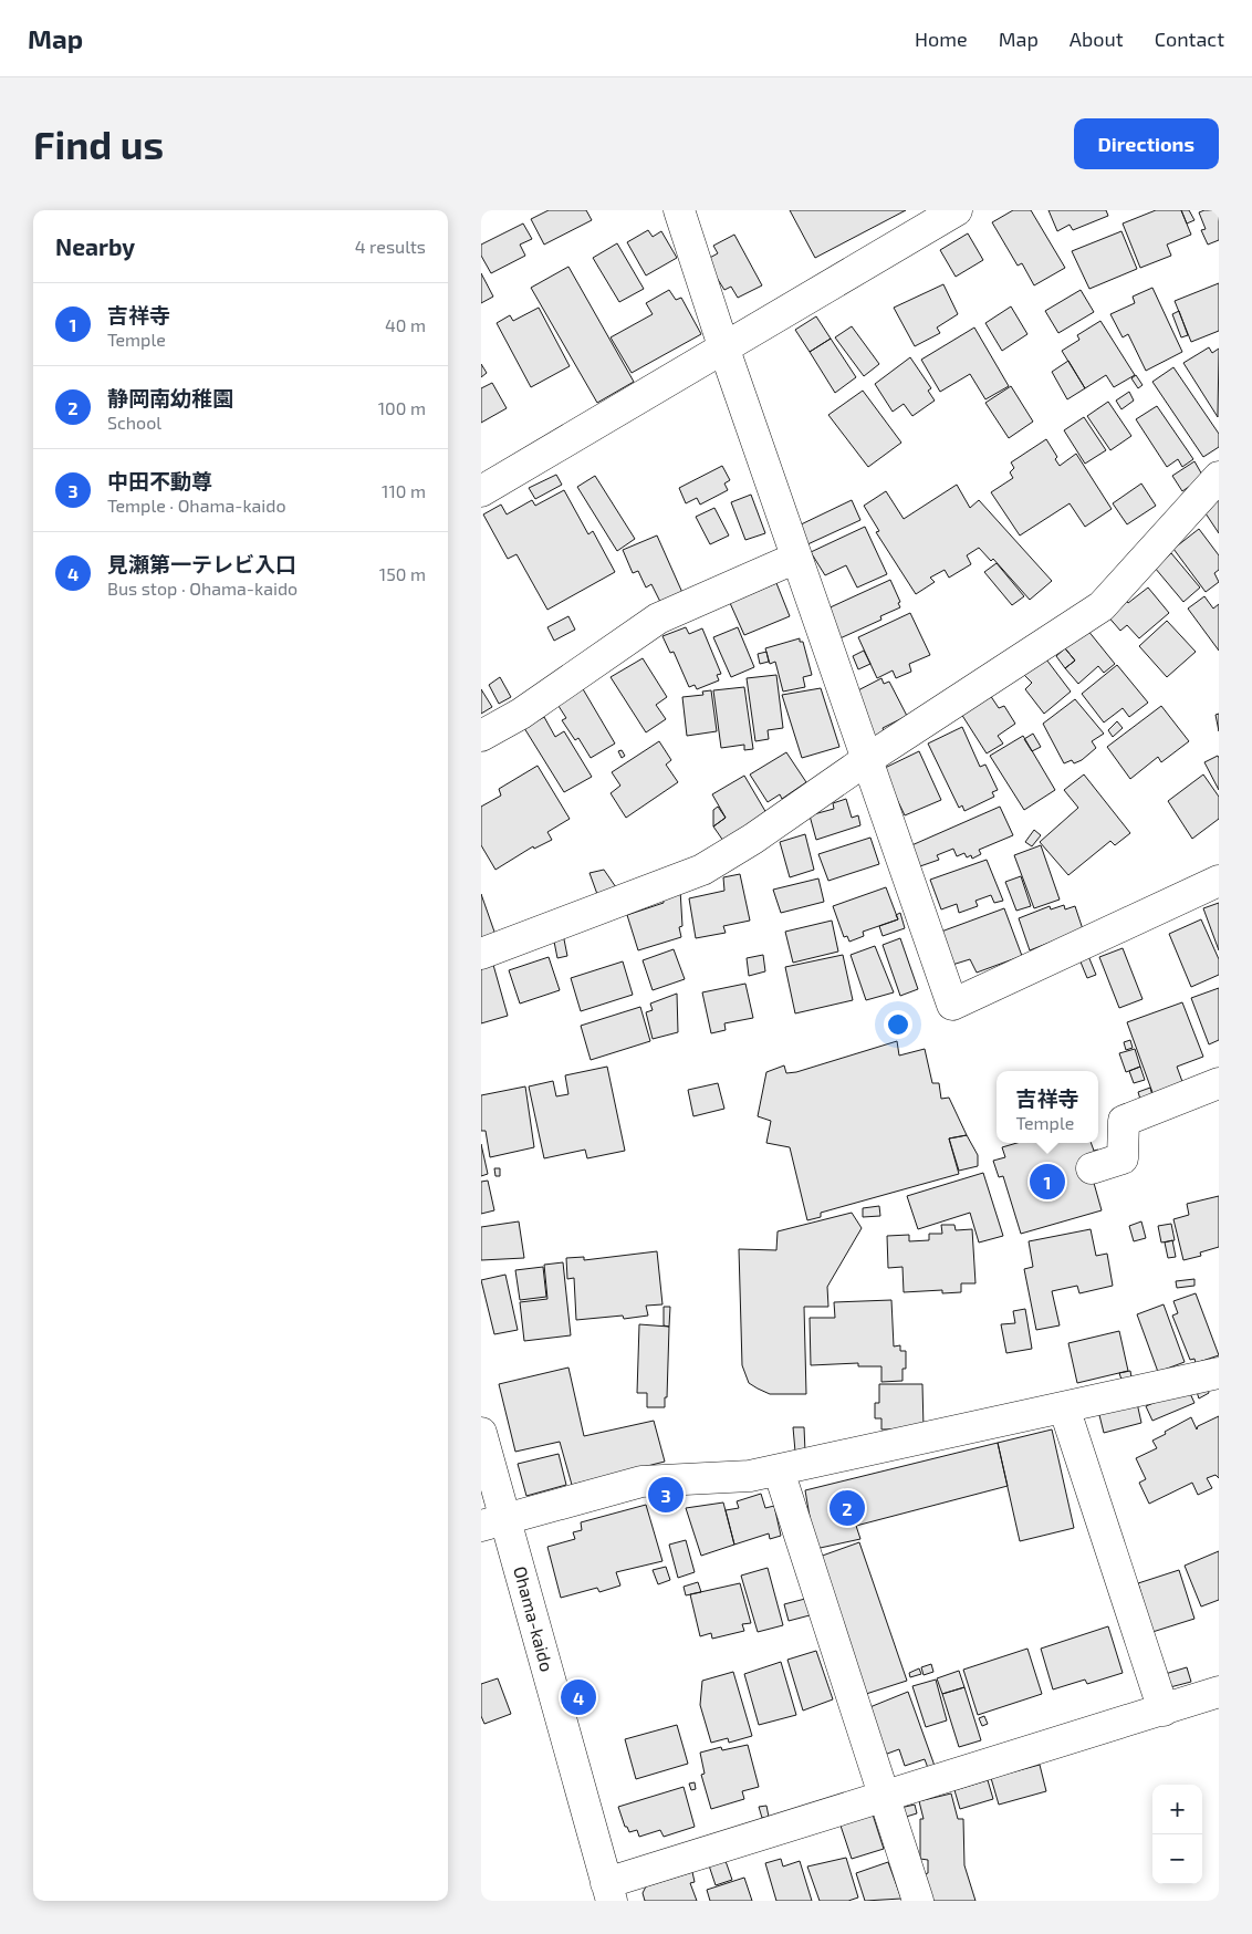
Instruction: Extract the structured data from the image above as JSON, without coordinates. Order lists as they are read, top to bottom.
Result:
{
  "streets": {
    "street": ["Ohama-kaido"]
  },
  "page": {
    "header": "Map",
    "nav": [
      "Home",
      "Map",
      "About",
      "Contact"
    ],
    "buttons": "Directions",
    "title": "Find us",
    "heading": ["Nearby", "4 results"],
    "list": [
      {
        "mark": "1",
        "name": "吉祥寺",
        "note": "Temple",
        "value": "40 m"
      },
      {
        "mark": "2",
        "name": "静岡南幼稚園",
        "note": "School",
        "value": "100 m"
      },
      {
        "mark": "3",
        "name": "中田不動尊",
        "note": "Temple · Ohama-kaido",
        "value": "110 m"
      },
      {
        "mark": "4",
        "name": "見瀬第一テレビ入口",
        "note": "Bus stop · Ohama-kaido",
        "value": "150 m"
      }
    ],
    "popup": ["吉祥寺", "Temple"],
    "pins": [
      "1",
      "3",
      "2",
      "4"
    ],
    "map_buttons": ["+", "−"]
  }
}
